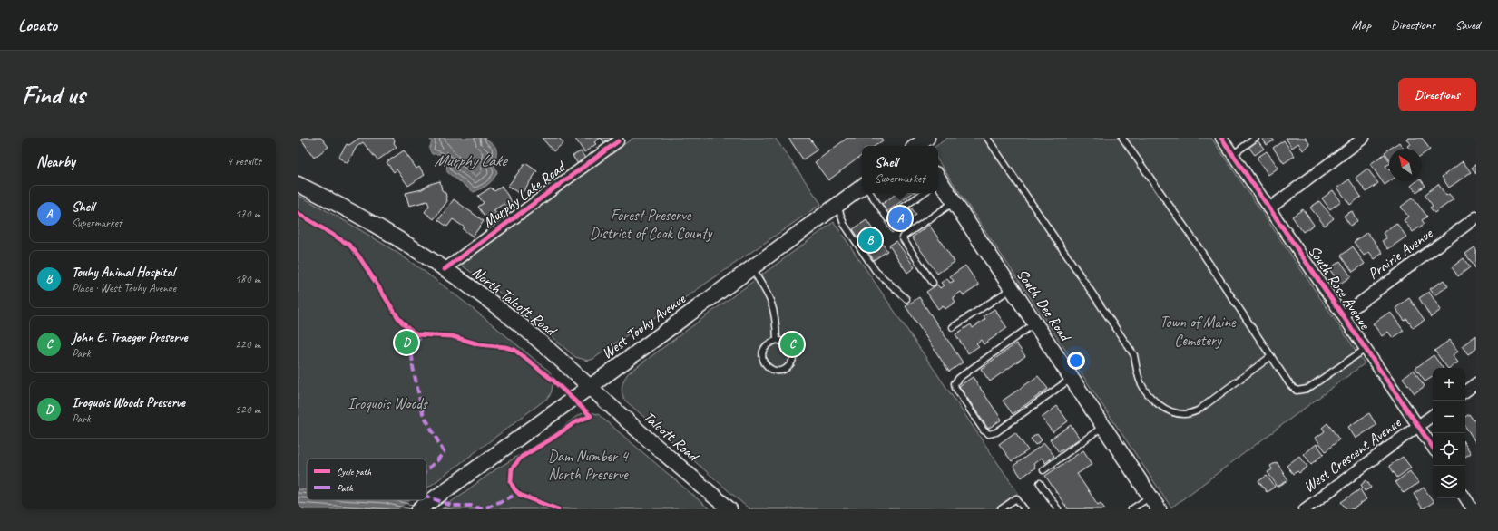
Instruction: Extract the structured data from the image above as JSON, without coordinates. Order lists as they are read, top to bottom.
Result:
{
  "streets": {
    "main road": [
      "North Talcott Road",
      "South Dee Road",
      "West Touhy Avenue",
      "Talcott Road"
    ],
    "street": [
      "Murphy Lake Road",
      "Prairie Avenue",
      "South Rose Avenue",
      "West Crescent Avenue"
    ]
  },
  "crossings": [
    ["Murphy Lake Road", "North Talcott Road"],
    ["Prairie Avenue", "South Rose Avenue"],
    ["South Rose Avenue", "West Crescent Avenue"],
    ["North Talcott Road", "West Touhy Avenue"],
    ["North Talcott Road", "Talcott Road"],
    ["West Touhy Avenue", "Talcott Road"]
  ],
  "water": ["Murphy Lake"],
  "parks": [
    "Forest Preserve District of Cook County",
    "Town of Maine Cemetery",
    "Iroquois Woods",
    "Dam Number 4 North Preserve"
  ],
  "legend": ["Cycle path", "Path"],
  "north": "top left",
  "page": {
    "header": "Locato",
    "nav": ["Map", "Directions", "Saved"],
    "buttons": "Directions",
    "title": "Find us",
    "heading": ["Nearby", "4 results"],
    "popup": ["Shell", "Supermarket"],
    "list": [
      {
        "mark": "A",
        "name": "Shell",
        "note": "Supermarket",
        "value": "170 m"
      },
      {
        "mark": "B",
        "name": "Touhy Animal Hospital",
        "note": "Place · West Touhy Avenue",
        "value": "180 m"
      },
      {
        "mark": "C",
        "name": "John E. Traeger Preserve",
        "note": "Park",
        "value": "220 m"
      },
      {
        "mark": "D",
        "name": "Iroquois Woods Preserve",
        "note": "Park",
        "value": "520 m"
      }
    ],
    "pins": [
      "A",
      "B",
      "D",
      "C"
    ],
    "map_buttons": ["+", "−"]
  }
}
